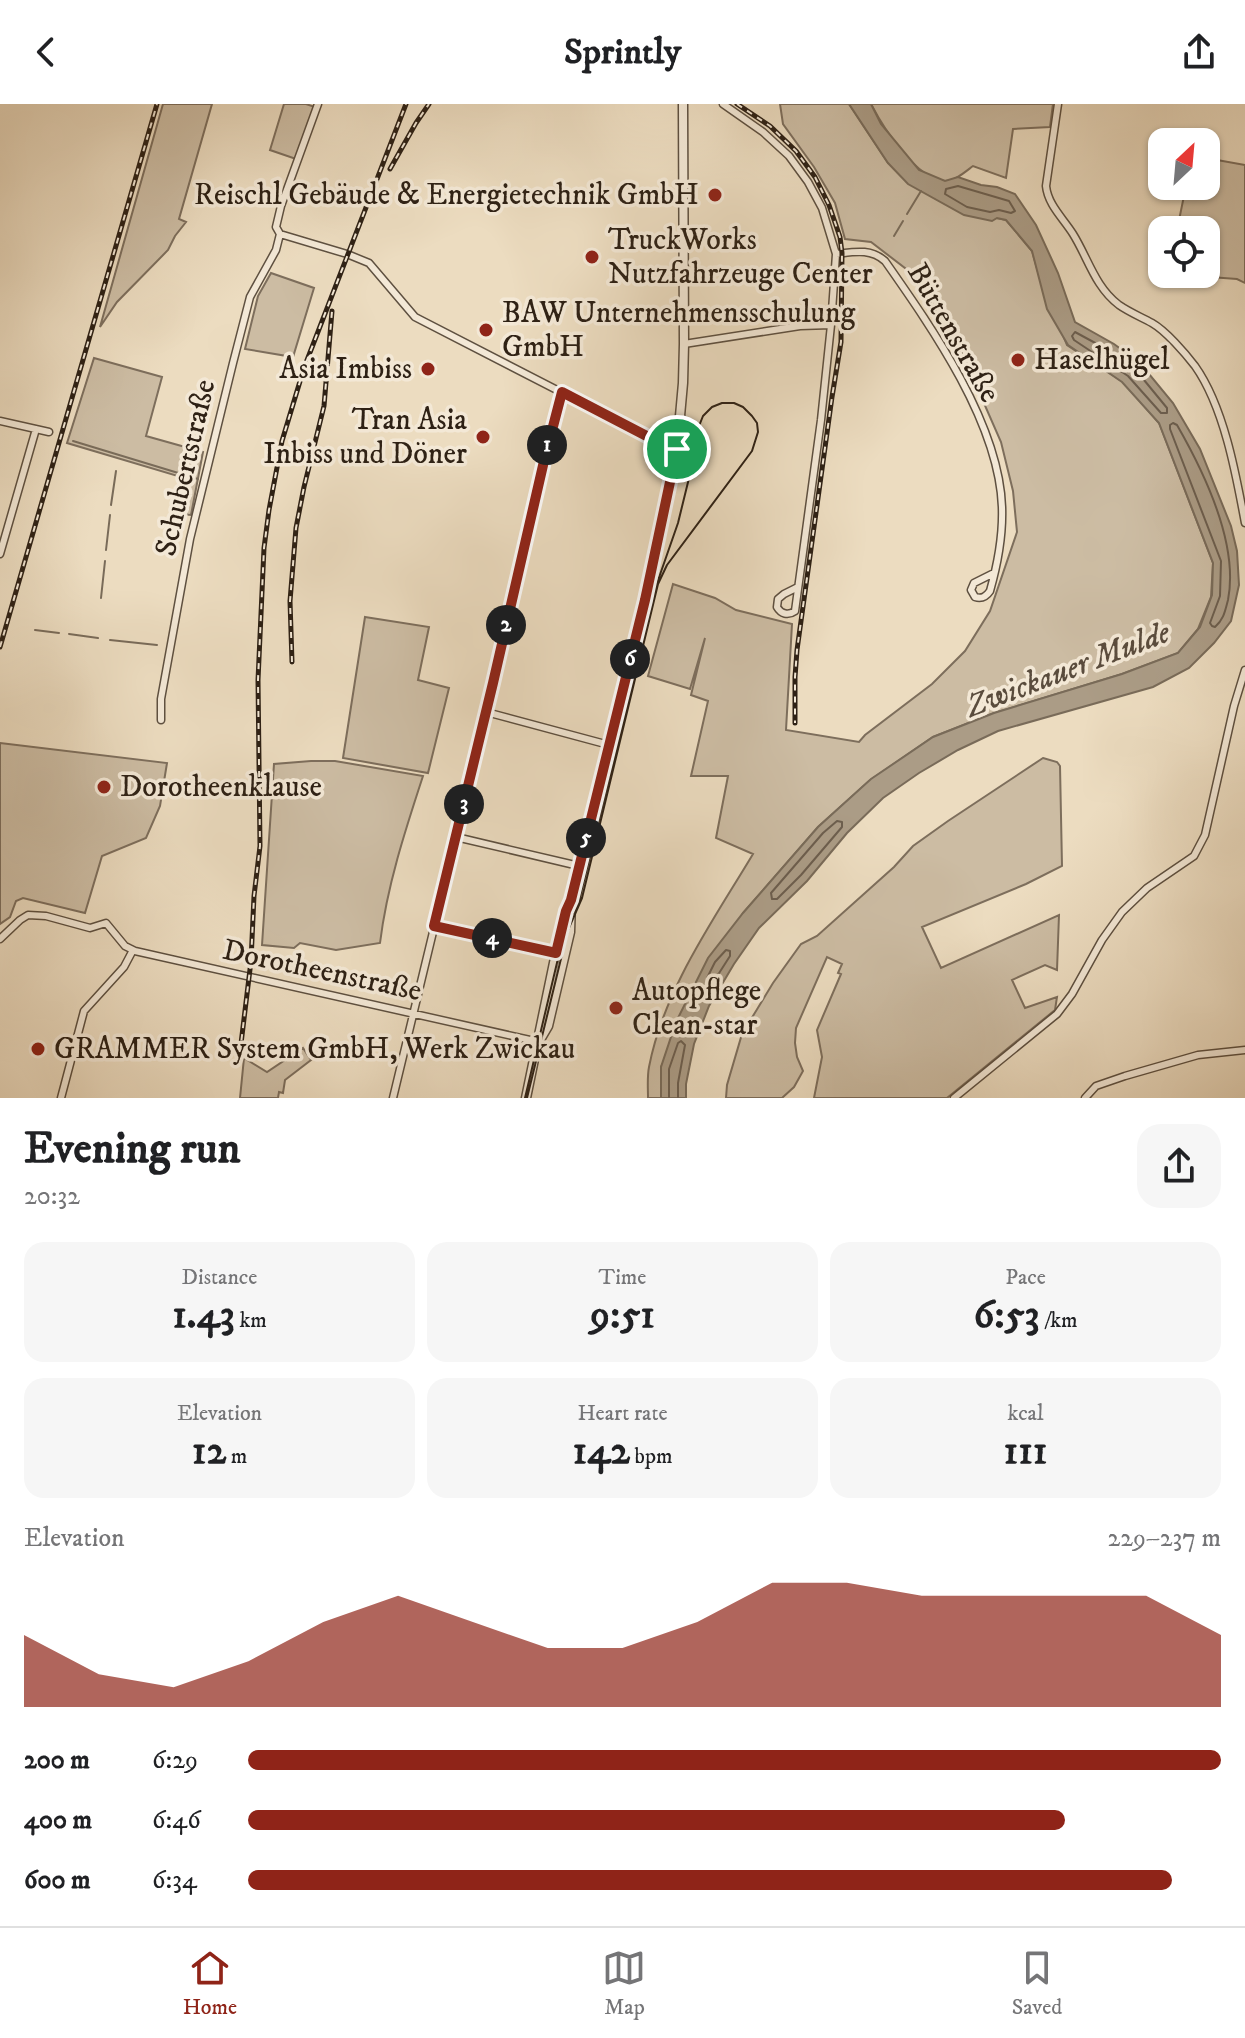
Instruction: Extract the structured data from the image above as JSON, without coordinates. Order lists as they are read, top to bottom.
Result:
{
  "streets": {
    "street": ["Büttenstraße", "Schubertstraße", "Dorotheenstraße"]
  },
  "water": ["Zwickauer Mulde"],
  "places": [
    "Reischl Gebäude & Energietechnik GmbH",
    "TruckWorks Nutzfahrzeuge Center",
    "BAW Unternehmensschulung GmbH",
    "Haselhügel",
    "Asia Imbiss",
    "Tran Asia Inbiss und Döner",
    "Dorotheenklause",
    "Autopflege Clean-star",
    "GRAMMER System GmbH, Werk Zwickau"
  ],
  "north": "top right",
  "page": {
    "header": "Sprintly",
    "pins": [
      "1",
      "2",
      "6",
      "3",
      "5",
      "4"
    ],
    "heading": ["Evening run", "20:32"],
    "stats": [
      ["Distance", "1.43 km"],
      ["Time", "9:51"],
      ["Pace", "6:53 /km"],
      ["Elevation", "12 m"],
      ["Heart rate", "142 bpm"],
      ["kcal", "111"]
    ],
    "chart": ["Elevation", "229–237 m"],
    "list": [
      {
        "name": "200 m",
        "note": "6:29"
      },
      {
        "name": "400 m",
        "note": "6:46"
      },
      {
        "name": "600 m",
        "note": "6:34"
      }
    ],
    "tabs": ["Home", "Map", "Saved"]
  }
}
